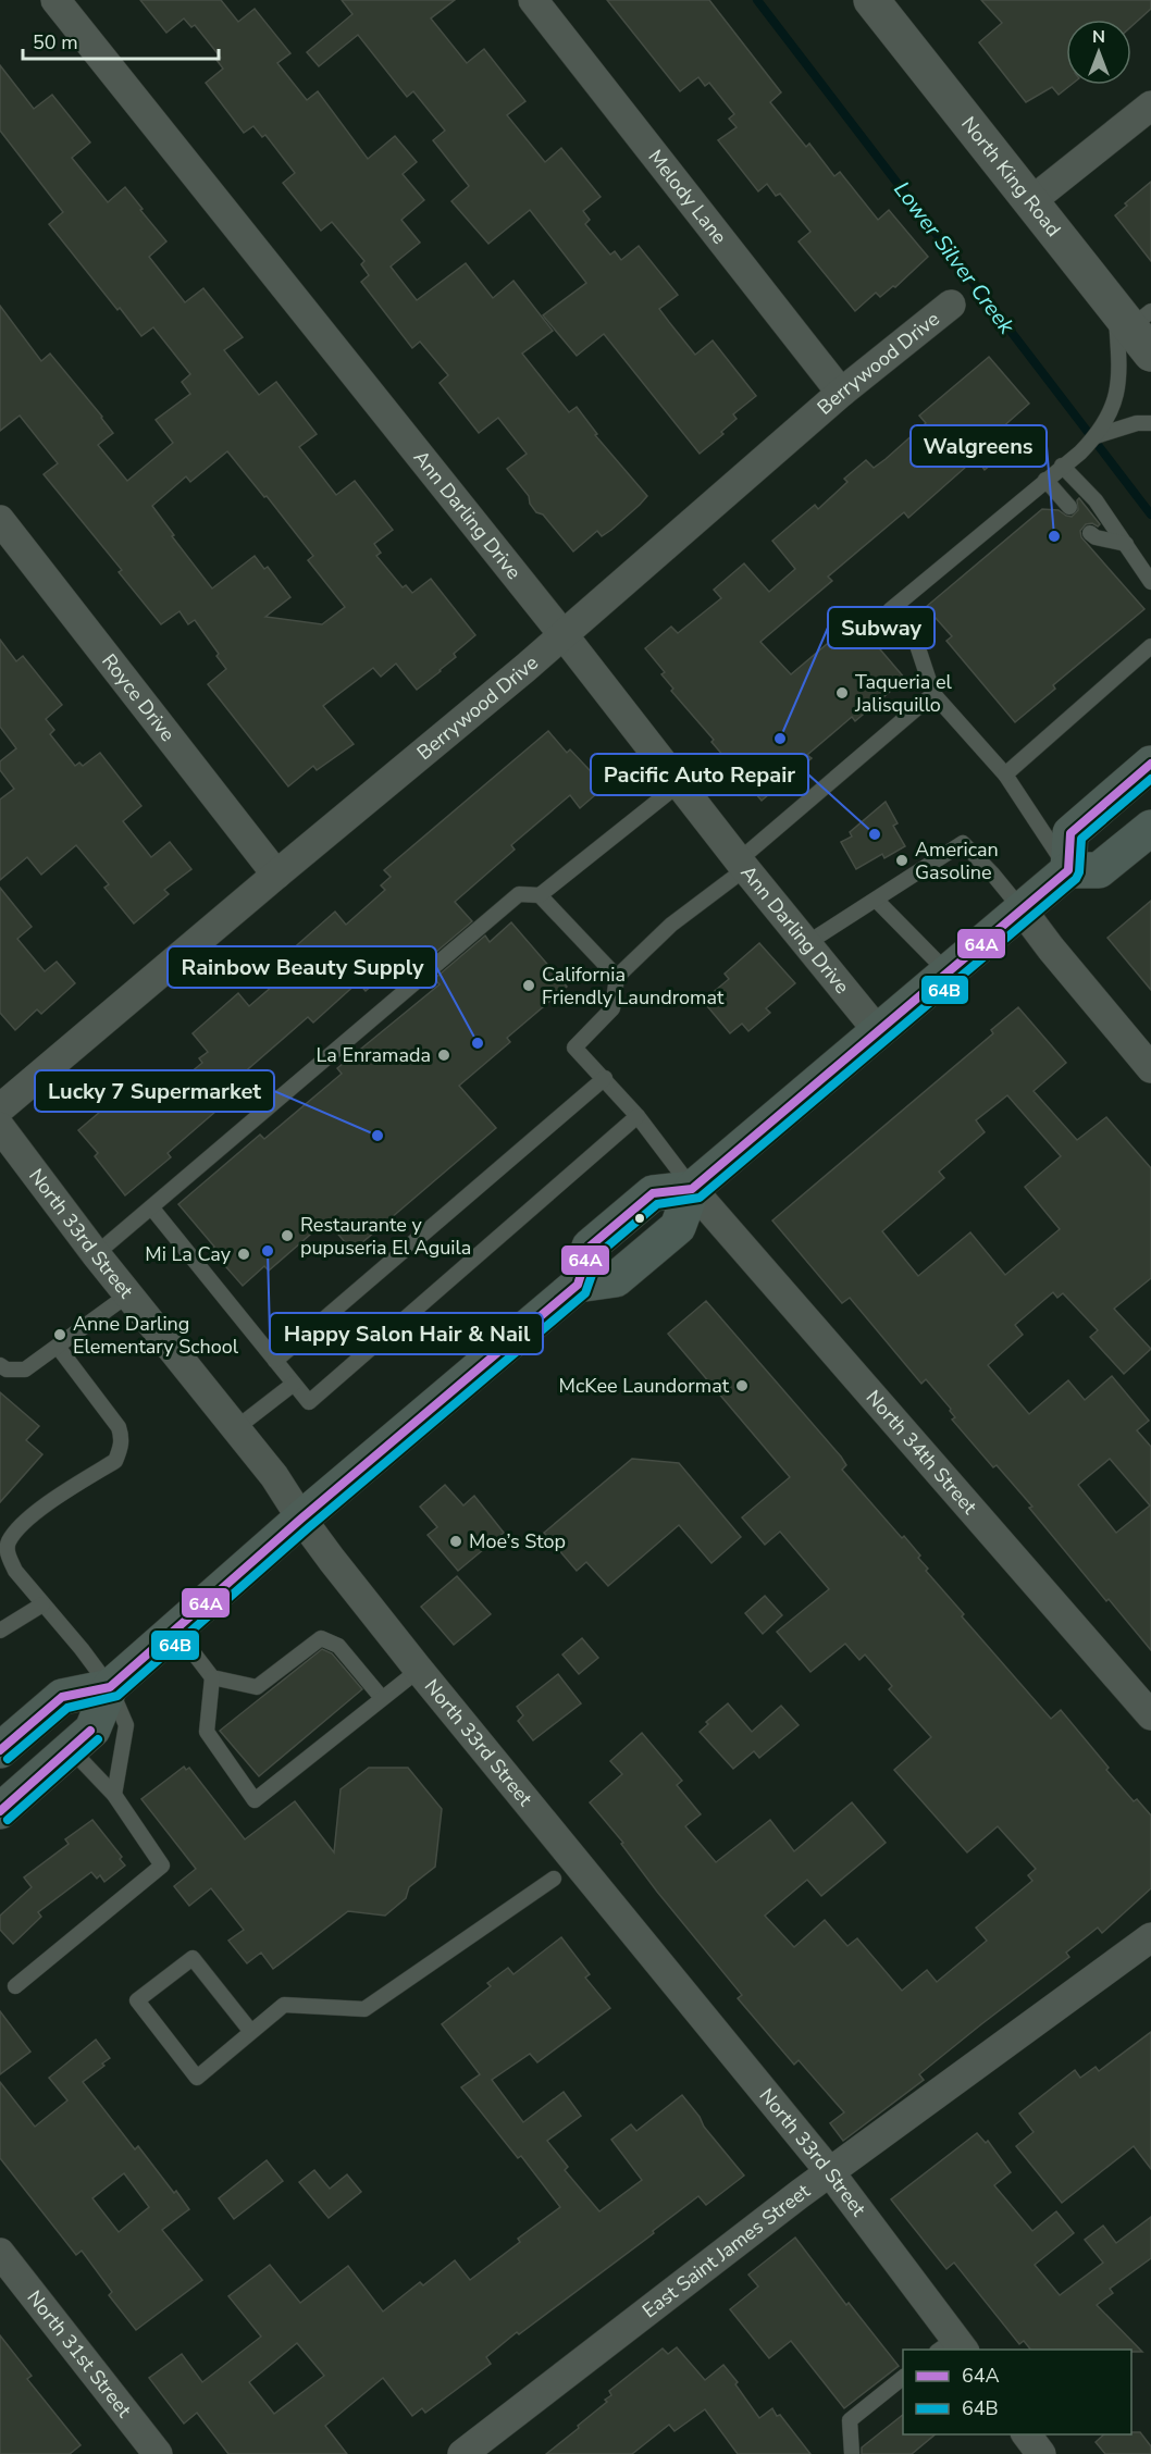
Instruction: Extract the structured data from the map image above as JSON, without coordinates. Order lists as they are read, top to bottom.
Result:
{
  "streets": {
    "main road": ["North King Road"],
    "street": [
      "Melody Lane",
      "Berrywood Drive",
      "Ann Darling Drive",
      "Royce Drive",
      "North 33rd Street",
      "North 34th Street",
      "East Saint James Street",
      "North 31st Street"
    ]
  },
  "crossings": [
    ["Melody Lane", "Berrywood Drive"],
    ["Berrywood Drive", "Ann Darling Drive"],
    ["Berrywood Drive", "Royce Drive"],
    ["North 33rd Street", "East Saint James Street"]
  ],
  "water": ["Lower Silver Creek"],
  "places": [
    "Walgreens",
    "Taqueria el Jalisquillo",
    "Subway",
    "Pacific Auto Repair",
    "American Gasoline",
    "California Friendly Laundromat",
    "Rainbow Beauty Supply",
    "La Enramada",
    "Lucky 7 Supermarket",
    "Restaurante y pupuseria El Aguila",
    "Happy Salon Hair & Nail",
    "Mi La Cay",
    "Anne Darling Elementary School",
    "McKee Laundormat",
    "Moe’s Stop"
  ],
  "lines": ["transit line 64A", "transit line 64B"],
  "legend": ["64A", "64B"],
  "scale_bar": "50 m",
  "north": "top"
}
